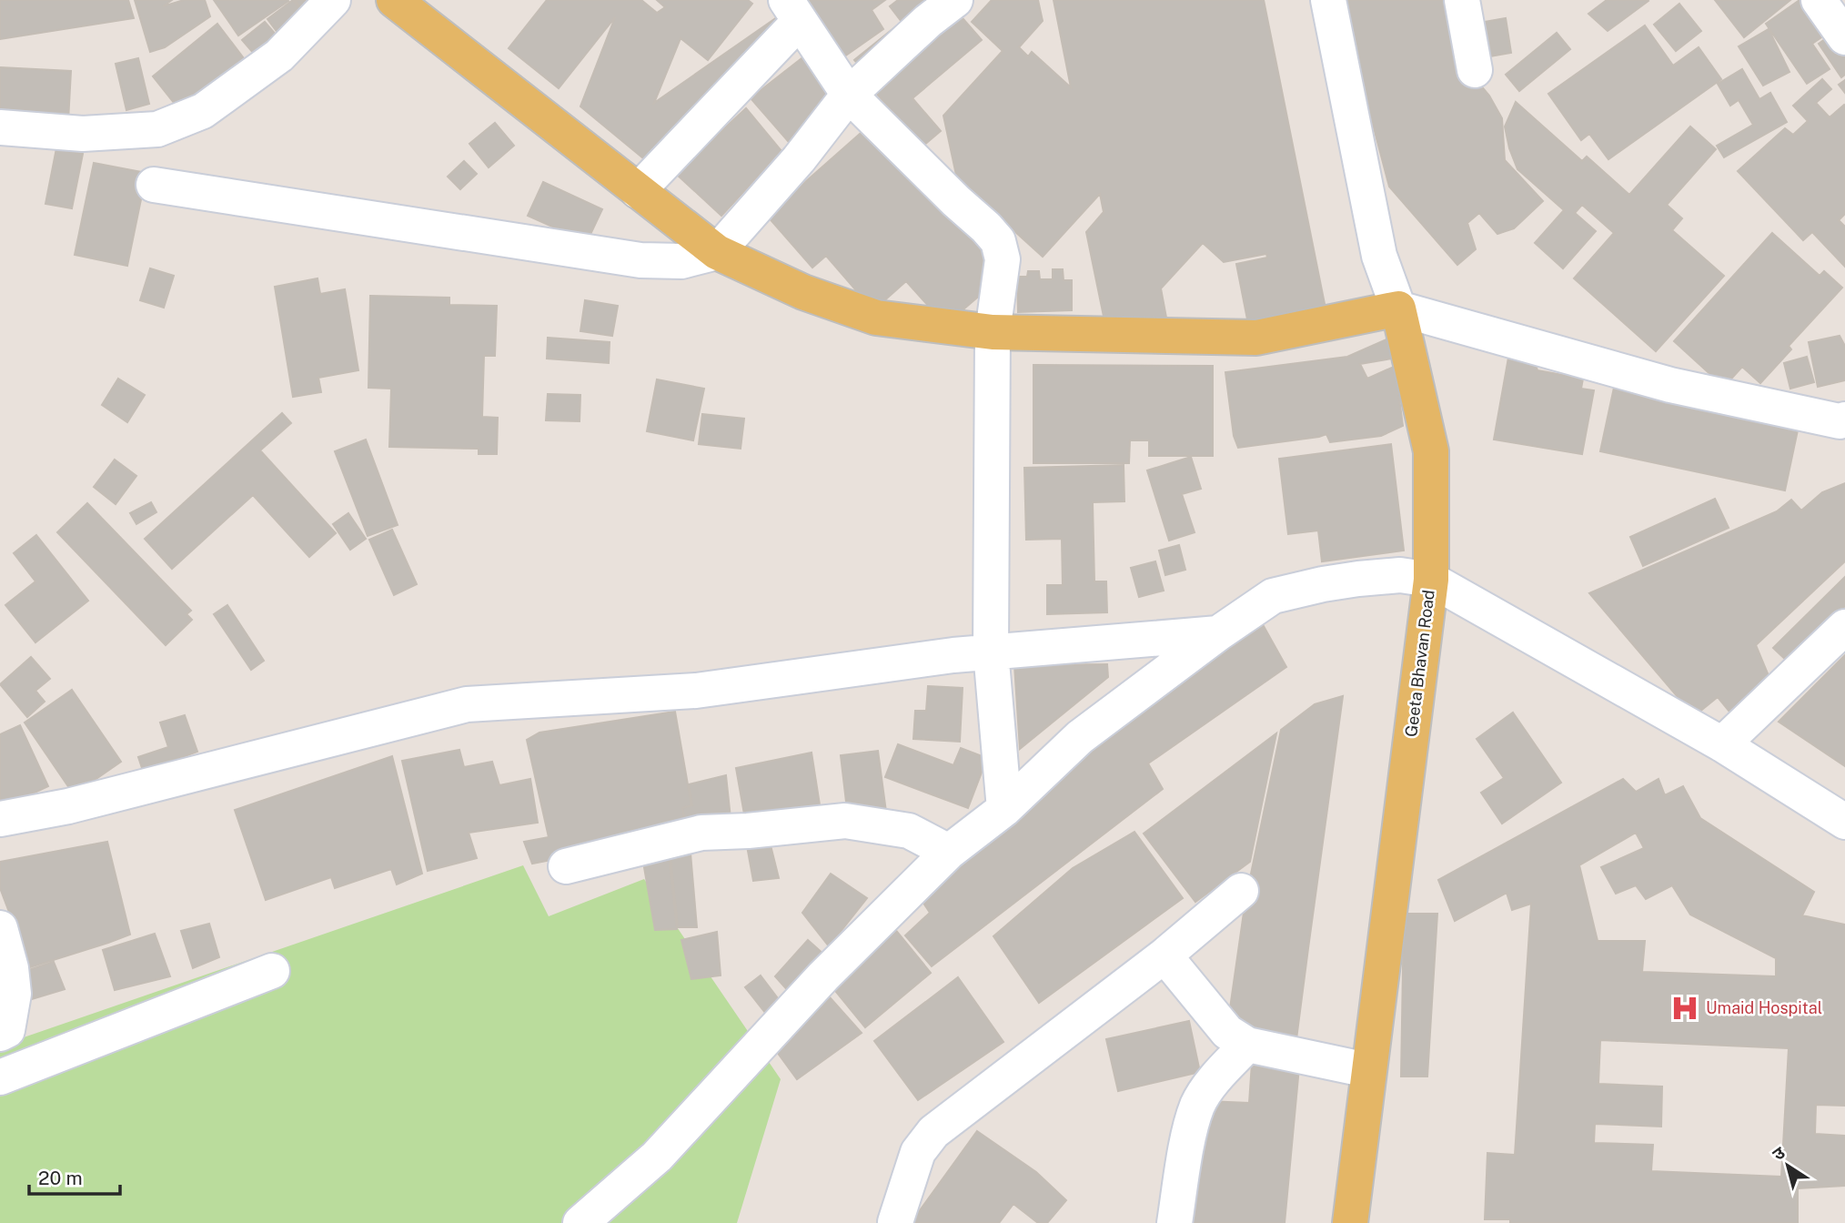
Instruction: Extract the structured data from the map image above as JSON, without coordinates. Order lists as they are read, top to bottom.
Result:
{
  "streets": {
    "main road": ["Geeta Bhavan Road"]
  },
  "places": {
    "hospital": ["Umaid Hospital"]
  },
  "scale_bar": "20 m",
  "north": "top left"
}
